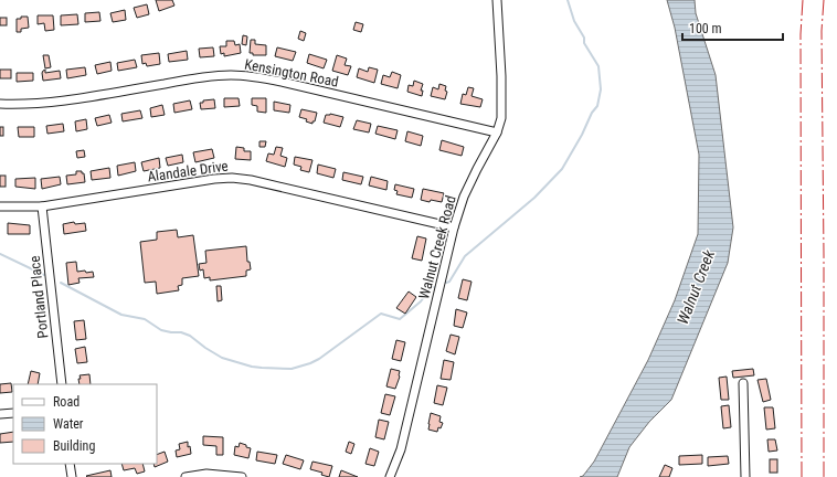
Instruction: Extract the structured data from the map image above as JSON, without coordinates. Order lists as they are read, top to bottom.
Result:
{
  "streets": {
    "street": [
      "Kensington Road",
      "Alandale Drive",
      "Walnut Creek Road",
      "Portland Place"
    ]
  },
  "crossings": [
    ["Kensington Road", "Walnut Creek Road"],
    ["Alandale Drive", "Walnut Creek Road"],
    ["Alandale Drive", "Portland Place"]
  ],
  "water": ["Walnut Creek"],
  "legend": ["Road", "Water", "Building"],
  "scale_bar": "100 m"
}
